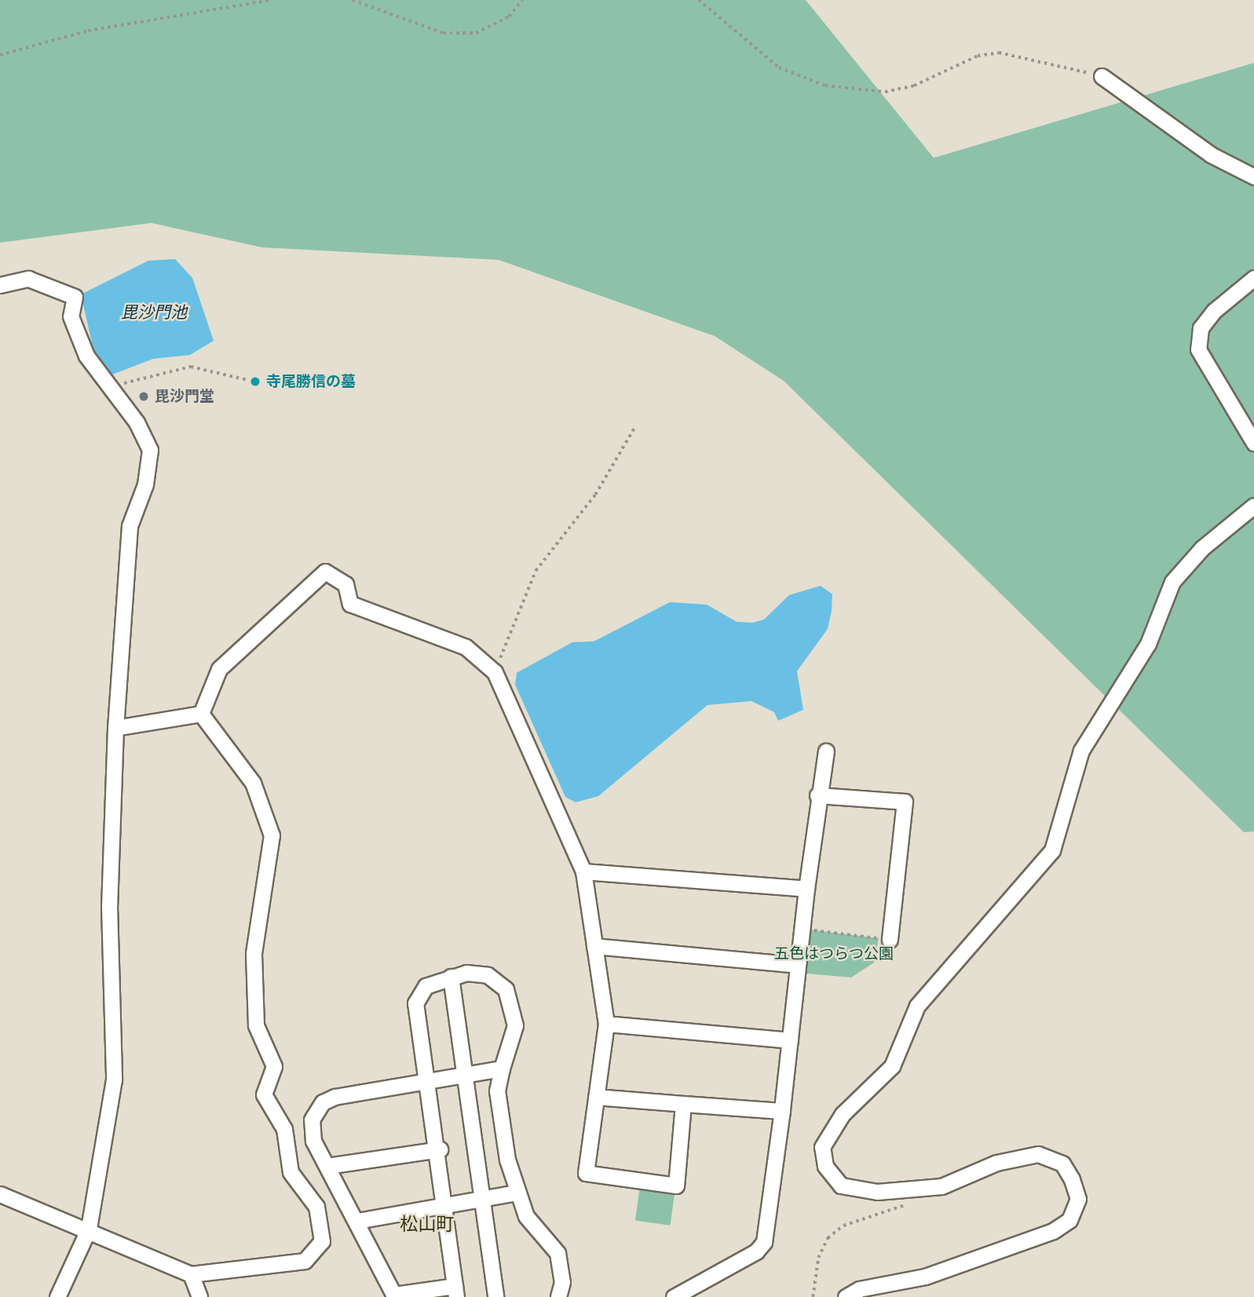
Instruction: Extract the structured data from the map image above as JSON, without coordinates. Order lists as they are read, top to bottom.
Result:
{
  "districts": ["松山町"],
  "water": ["毘沙門池"],
  "parks": ["五色はつらつ公園"],
  "places": ["寺尾勝信の墓", "毘沙門堂"]
}
